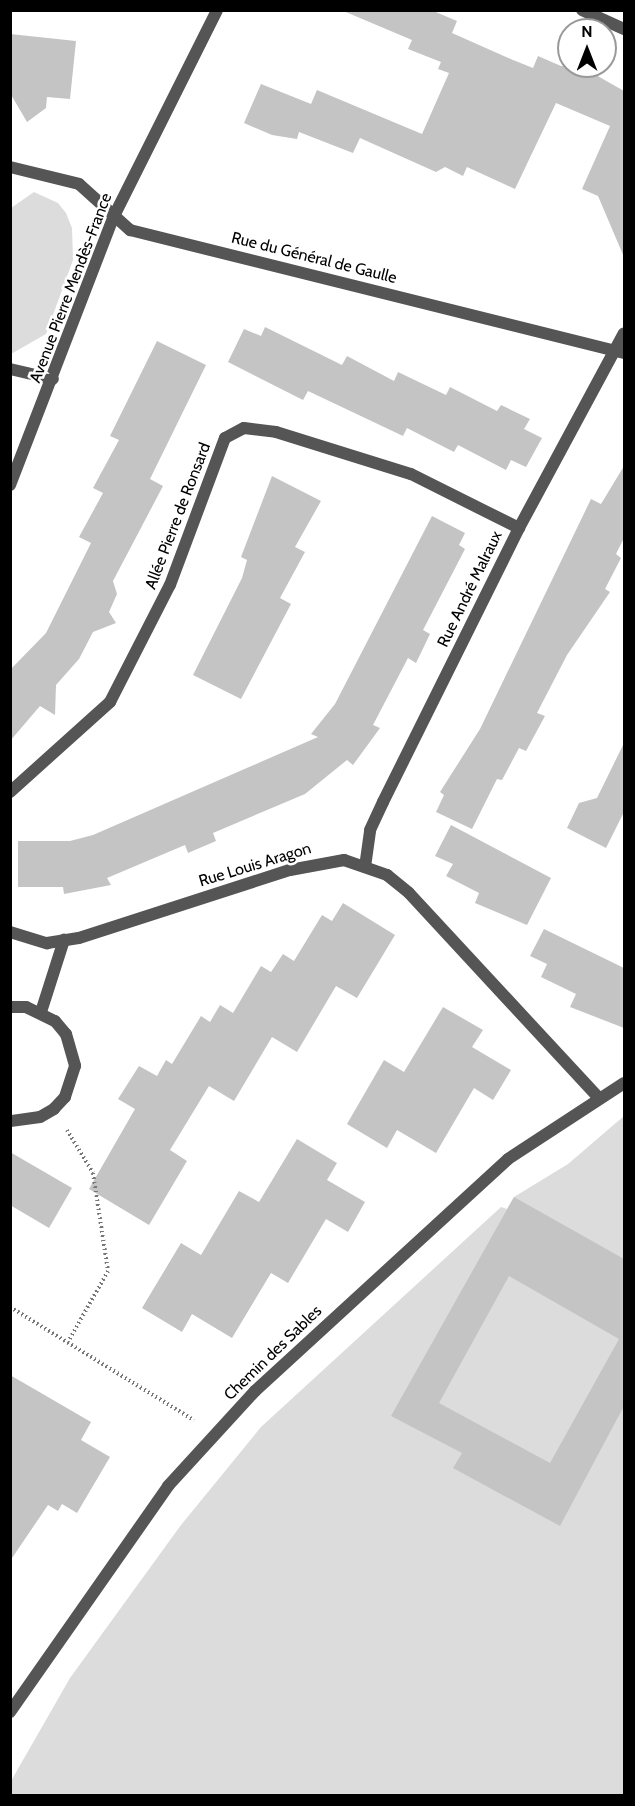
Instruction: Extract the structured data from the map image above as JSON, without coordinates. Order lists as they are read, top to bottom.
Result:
{
  "streets": {
    "street": [
      "Rue du Général de Gaulle",
      "Avenue Pierre Mendès-France",
      "Allée Pierre de Ronsard",
      "Rue André Malraux",
      "Rue Louis Aragon",
      "Chemin des Sables"
    ]
  },
  "crossings": [
    ["Rue du Général de Gaulle", "Avenue Pierre Mendès-France"],
    ["Rue du Général de Gaulle", "Rue André Malraux"],
    ["Allée Pierre de Ronsard", "Rue André Malraux"],
    ["Rue André Malraux", "Rue Louis Aragon"],
    ["Rue Louis Aragon", "Chemin des Sables"]
  ],
  "north": "top"
}
